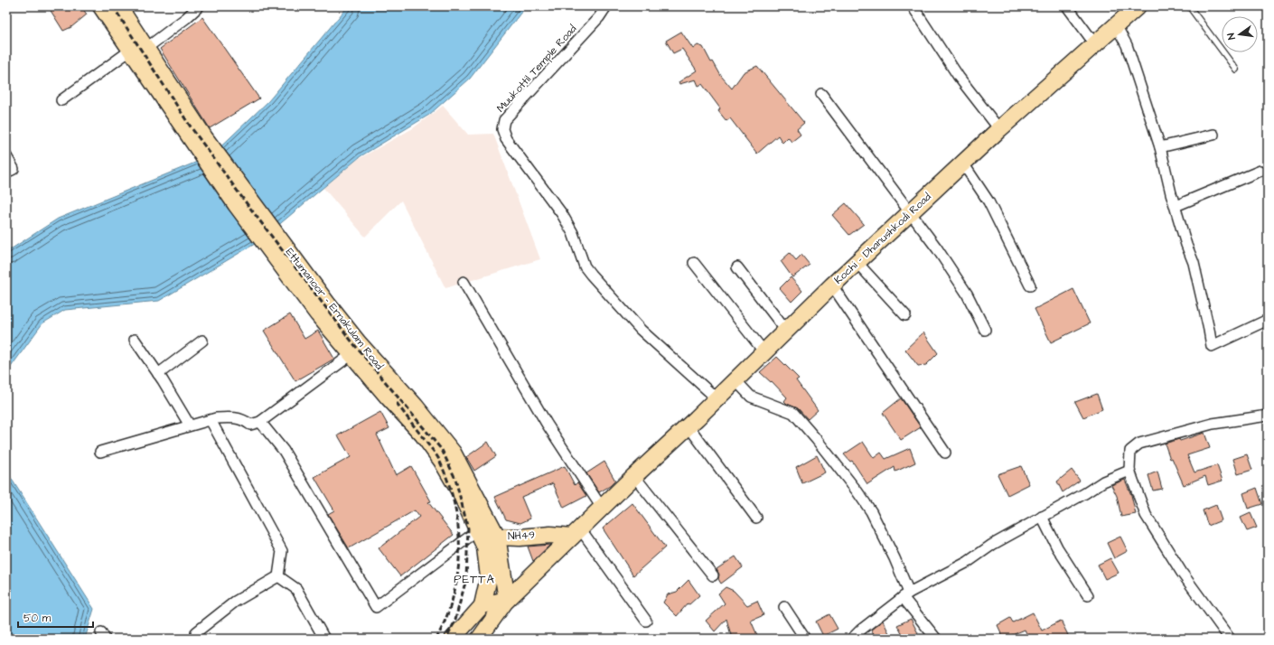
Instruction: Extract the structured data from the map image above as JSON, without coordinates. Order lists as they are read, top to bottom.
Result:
{
  "streets": {
    "highway": ["Kochi - Dhanushkodi Road", "Ettumanoor - Ernakulam Road", "NH49"],
    "street": ["Muukottil Temple Road"]
  },
  "crossings": [
    ["Muukottil Temple Road", "Kochi - Dhanushkodi Road"],
    ["Kochi - Dhanushkodi Road", "Ettumanoor - Ernakulam Road"],
    ["Kochi - Dhanushkodi Road", "NH49"],
    ["Ettumanoor - Ernakulam Road", "NH49"]
  ],
  "districts": ["PETTA"],
  "scale_bar": "50 m",
  "north": "left"
}
